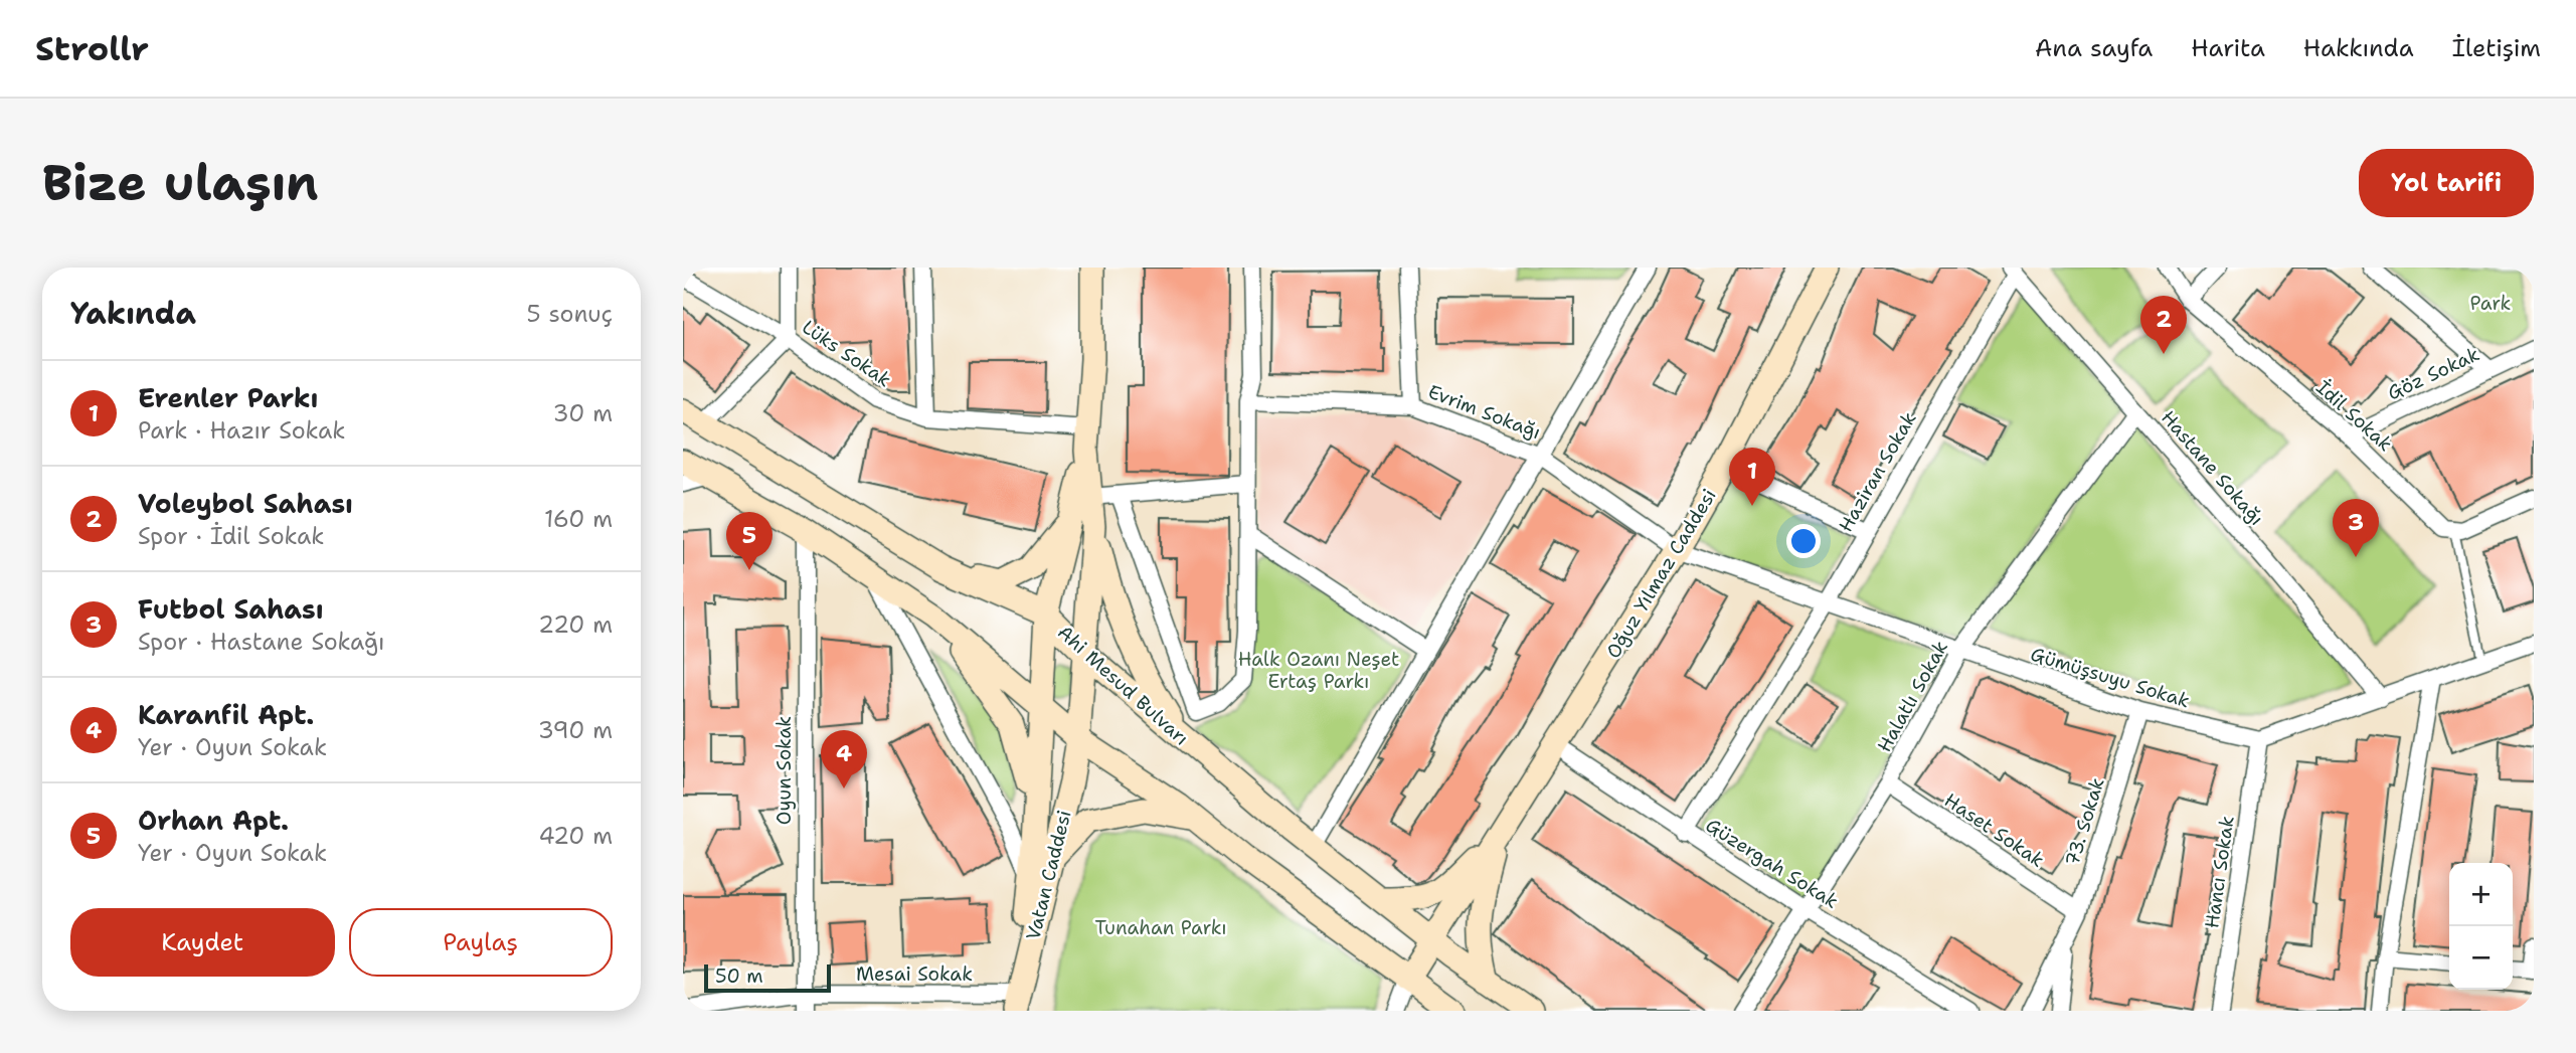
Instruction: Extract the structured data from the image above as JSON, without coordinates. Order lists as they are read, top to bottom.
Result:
{
  "streets": {
    "main road": ["Oğuz Yılmaz Caddesi", "Ahi Mesud Bulvarı", "Vatan Caddesi"],
    "street": [
      "Lüks Sokak",
      "Göz Sokak",
      "Evrim Sokağı",
      "İdil Sokak",
      "Hastane Sokağı",
      "Haziran Sokak",
      "Gümüşsuyu Sokak",
      "Halatlı Sokak",
      "Oyun Sokak",
      "73. Sokak",
      "Haset Sokak",
      "Güzergah Sokak",
      "Hancı Sokak",
      "Mesai Sokak"
    ]
  },
  "crossings": [
    ["Lüks Sokak", "Vatan Caddesi"],
    ["Göz Sokak", "İdil Sokak"],
    ["Evrim Sokağı", "Oğuz Yılmaz Caddesi"],
    ["Evrim Sokağı", "Gümüşsuyu Sokak"],
    ["Hastane Sokağı", "Haziran Sokak"],
    ["Hastane Sokağı", "Halatlı Sokak"],
    ["Haziran Sokak", "Gümüşsuyu Sokak"],
    ["Haziran Sokak", "Güzergah Sokak"],
    ["Oğuz Yılmaz Caddesi", "Gümüşsuyu Sokak"],
    ["Oğuz Yılmaz Caddesi", "Güzergah Sokak"],
    ["Gümüşsuyu Sokak", "Halatlı Sokak"],
    ["Gümüşsuyu Sokak", "73. Sokak"],
    ["Gümüşsuyu Sokak", "Hancı Sokak"],
    ["Ahi Mesud Bulvarı", "Vatan Caddesi"],
    ["Halatlı Sokak", "Haset Sokak"],
    ["Halatlı Sokak", "Güzergah Sokak"],
    ["Oyun Sokak", "Mesai Sokak"],
    ["73. Sokak", "Haset Sokak"]
  ],
  "parks": ["Park", "Halk Ozanı Neşet Ertaş Parkı", "Tunahan Parkı"],
  "scale_bar": "50 m",
  "page": {
    "header": "Strollr",
    "nav": [
      "Ana sayfa",
      "Harita",
      "Hakkında",
      "İletişim"
    ],
    "buttons": [
      "Yol tarifi",
      ["Kaydet", "Paylaş"]
    ],
    "title": "Bize ulaşın",
    "heading": ["Yakında", "5 sonuç"],
    "pins": [
      "2",
      "1",
      "3",
      "5",
      "4"
    ],
    "list": [
      {
        "mark": "1",
        "name": "Erenler Parkı",
        "note": "Park · Hazır Sokak",
        "value": "30 m"
      },
      {
        "mark": "2",
        "name": "Voleybol Sahası",
        "note": "Spor · İdil Sokak",
        "value": "160 m"
      },
      {
        "mark": "3",
        "name": "Futbol Sahası",
        "note": "Spor · Hastane Sokağı",
        "value": "220 m"
      },
      {
        "mark": "4",
        "name": "Karanfil Apt.",
        "note": "Yer · Oyun Sokak",
        "value": "390 m"
      },
      {
        "mark": "5",
        "name": "Orhan Apt.",
        "note": "Yer · Oyun Sokak",
        "value": "420 m"
      }
    ],
    "map_buttons": ["+", "−"],
    "scale": "50 m"
  }
}
